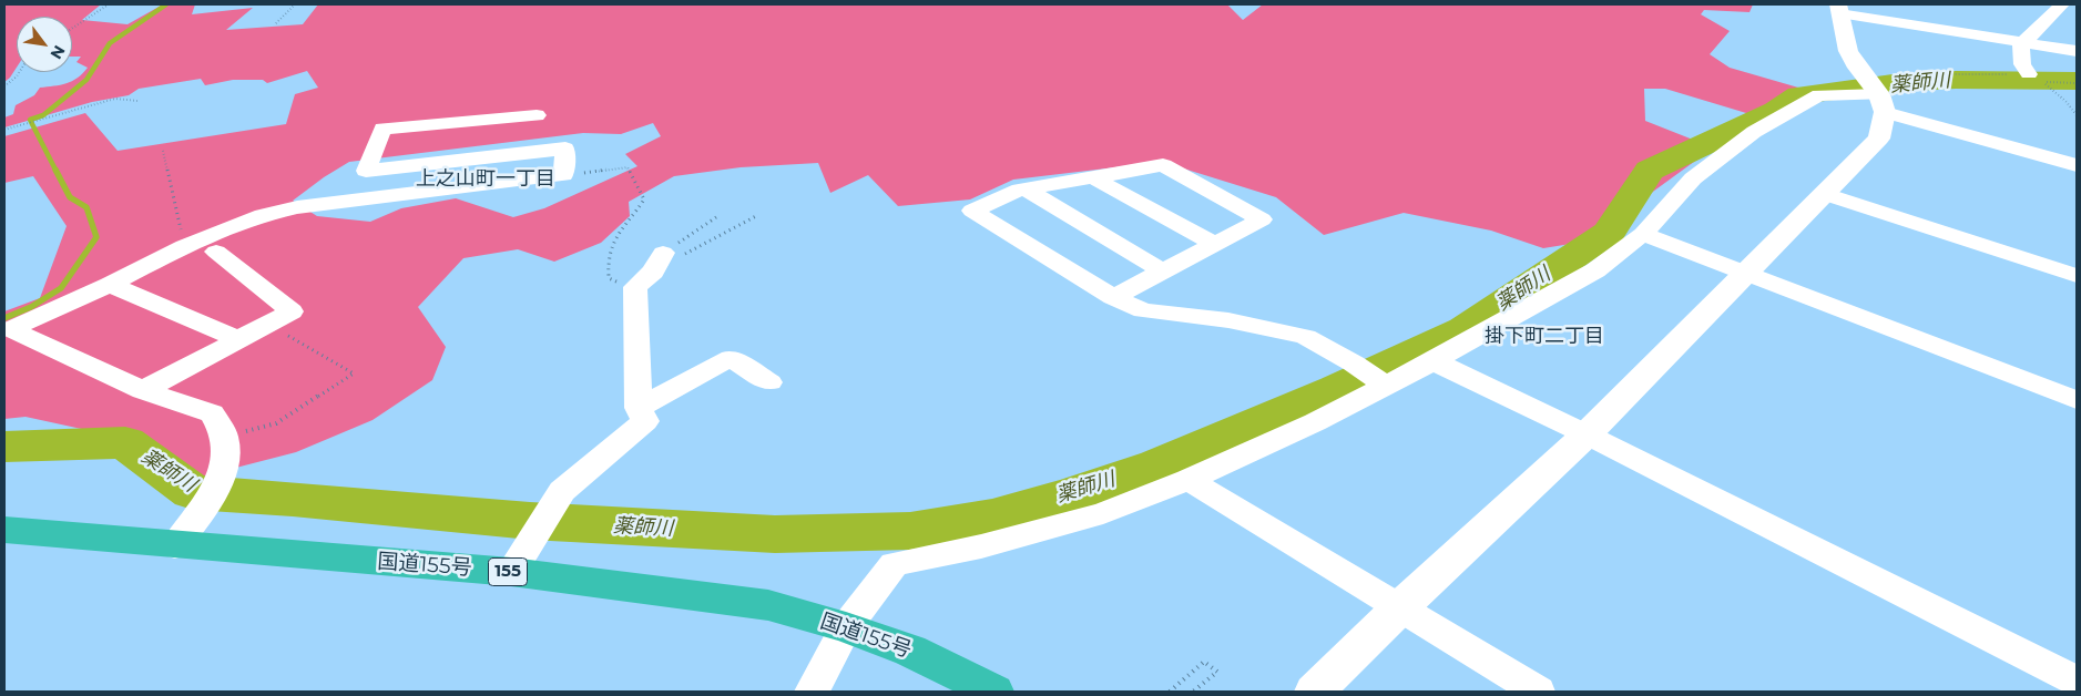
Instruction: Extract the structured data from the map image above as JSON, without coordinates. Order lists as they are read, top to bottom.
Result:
{
  "streets": {
    "highway": ["国道155号", "155"]
  },
  "districts": ["上之山町一丁目", "掛下町二丁目"],
  "water": ["薬師川"],
  "north": "bottom right"
}
